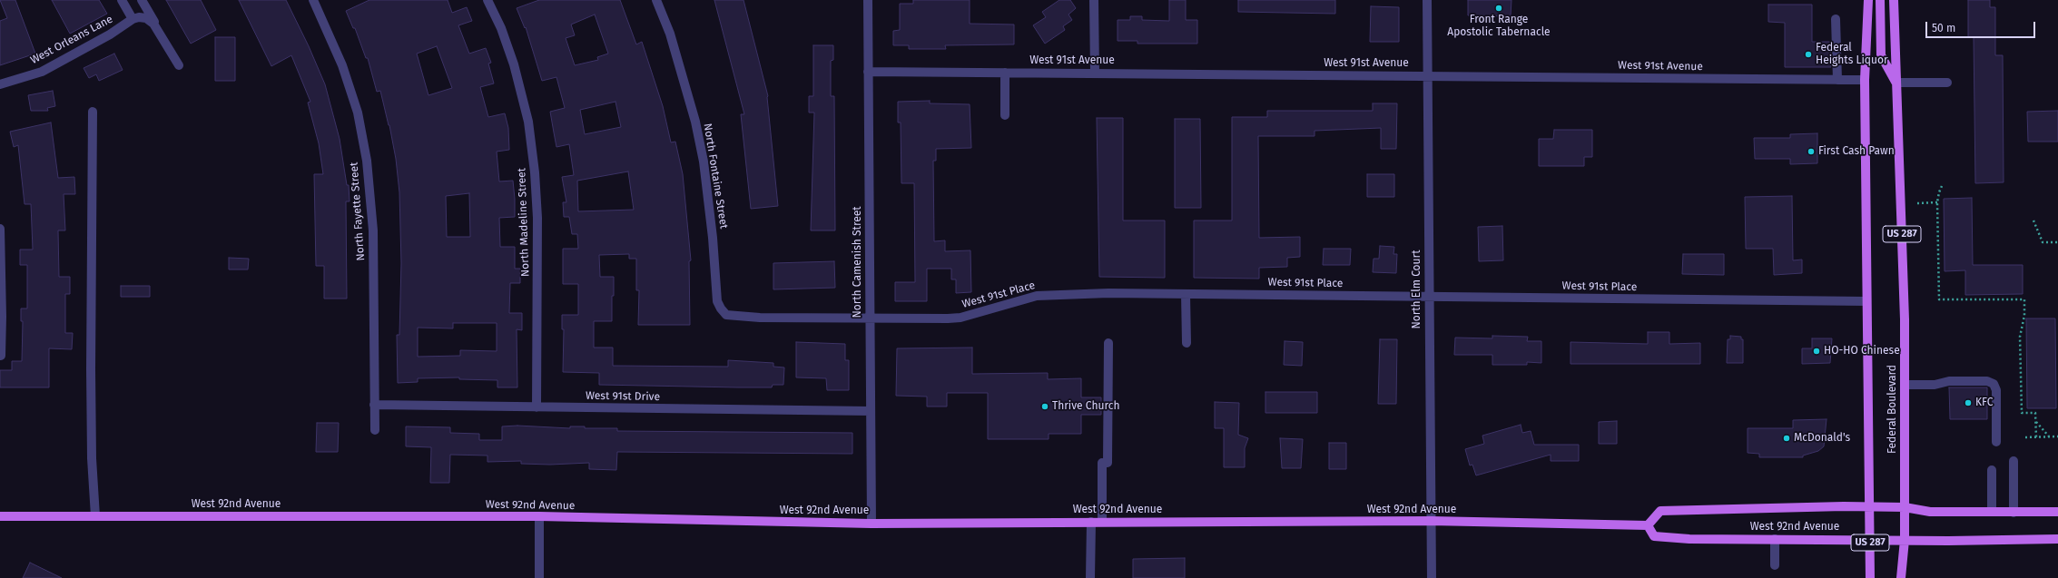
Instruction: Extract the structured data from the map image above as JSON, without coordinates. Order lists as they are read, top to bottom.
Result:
{
  "streets": {
    "main road": ["US 287", "Federal Boulevard", "West 92nd Avenue"],
    "street": [
      "West Orleans Lane",
      "West 91st Avenue",
      "North Fontaine Street",
      "North Fayette Street",
      "North Madeline Street",
      "North Camenish Street",
      "West 91st Place",
      "North Elm Court",
      "West 91st Drive"
    ]
  },
  "crossings": [
    ["West 91st Avenue", "US 287"],
    ["West 91st Avenue", "North Camenish Street"],
    ["West 91st Avenue", "North Elm Court"],
    ["North Fontaine Street", "West 91st Place"],
    ["North Fayette Street", "West 91st Drive"],
    ["North Madeline Street", "West 91st Drive"],
    ["US 287", "West 91st Place"],
    ["US 287", "West 92nd Avenue"],
    ["North Camenish Street", "West 91st Place"],
    ["North Camenish Street", "West 91st Drive"],
    ["North Camenish Street", "West 92nd Avenue"],
    ["West 91st Place", "North Elm Court"],
    ["North Elm Court", "West 92nd Avenue"],
    ["Federal Boulevard", "West 92nd Avenue"]
  ],
  "places": [
    "Front Range Apostolic Tabernacle",
    "Federal Heights Liquor",
    "First Cash Pawn",
    "HO-HO Chinese",
    "KFC",
    "Thrive Church",
    "McDonald's"
  ],
  "scale_bar": "50 m"
}
